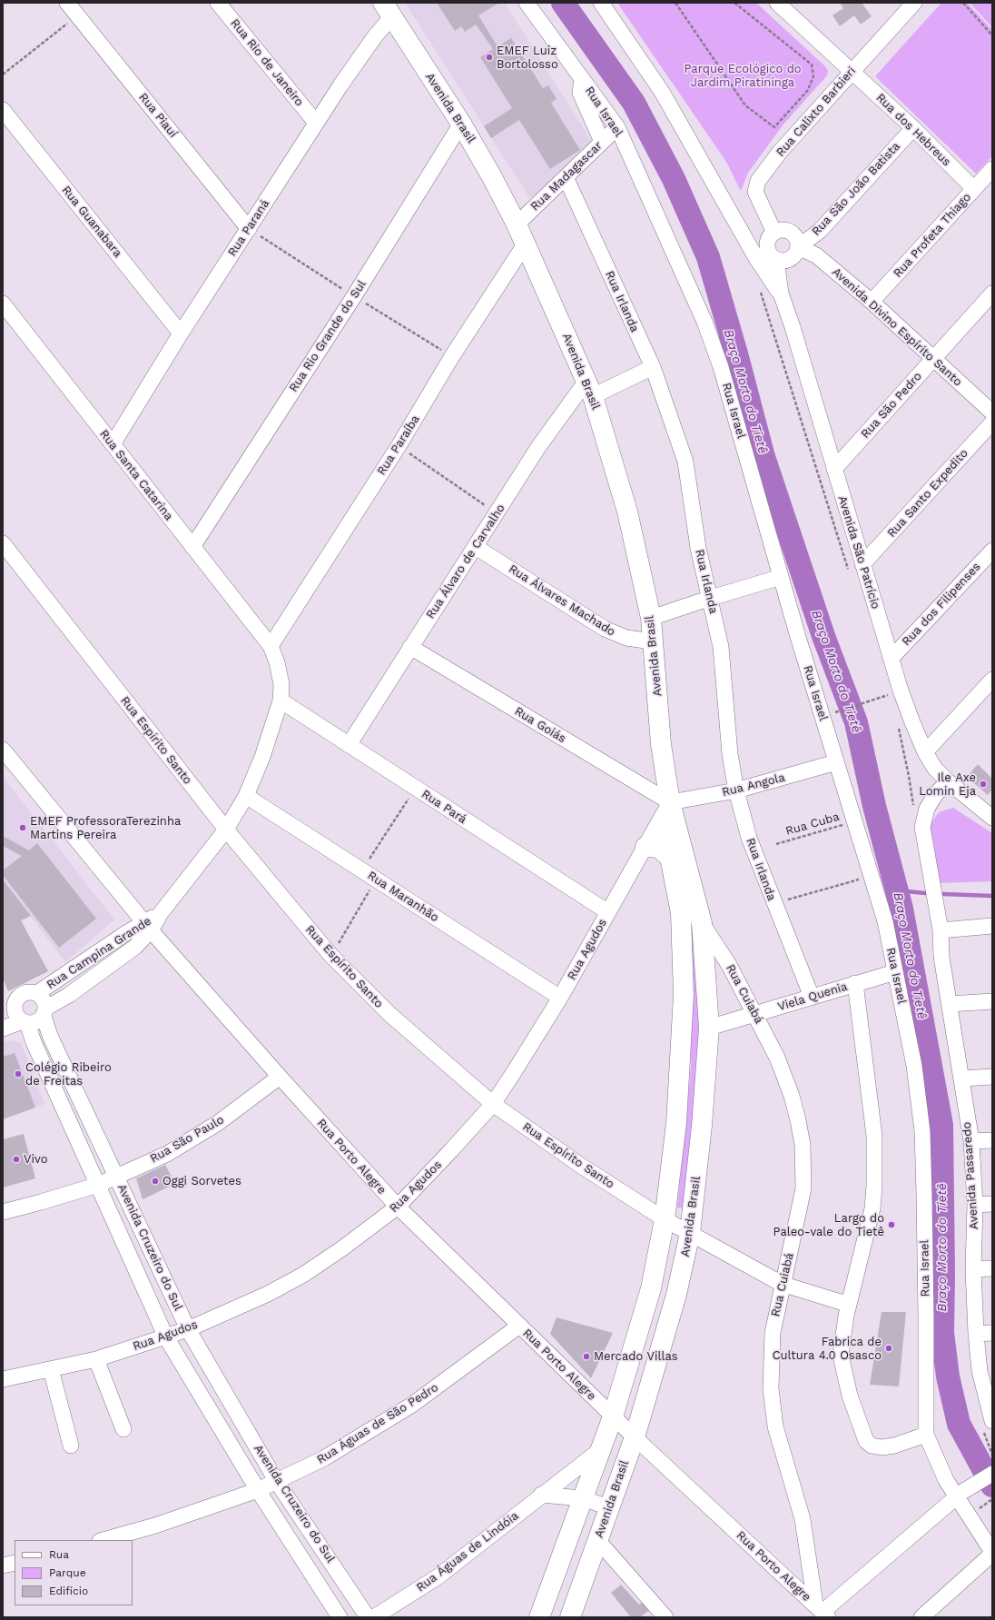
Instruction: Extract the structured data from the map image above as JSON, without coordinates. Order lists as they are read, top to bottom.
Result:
{
  "streets": {
    "main road": ["Avenida Brasil"],
    "street": [
      "Rua Rio de Janeiro",
      "Rua Israel",
      "Rua Calixto Barbieri",
      "Rua Piauí",
      "Rua dos Hebreus",
      "Rua Madagascar",
      "Rua São João Batista",
      "Rua Guanabara",
      "Rua Paraná",
      "Rua Profeta Thiago",
      "Rua Irlanda",
      "Avenida Divino Espírito Santo",
      "Rua Rio Grande do Sul",
      "Rua São Pedro",
      "Rua Paraíba",
      "Rua Santa Catarina",
      "Rua Santo Expedito",
      "Avenida São Patrício",
      "Rua Álvaro de Carvalho",
      "Rua Álvares Machado",
      "Rua dos Filipenses",
      "Rua Goiás",
      "Rua Espírito Santo",
      "Rua Angola",
      "Rua Pará",
      "Rua Maranhão",
      "Rua Agudos",
      "Rua Campina Grande",
      "Rua Cuiabá",
      "Viela Quenia",
      "Rua São Paulo",
      "Rua Porto Alegre",
      "Avenida Passaredo",
      "Avenida Cruzeiro do Sul",
      "Rua Águas de São Pedro",
      "Rua Águas de Lindóia"
    ],
    "path": ["Rua Cuba"]
  },
  "crossings": [
    ["Rua Rio de Janeiro", "Rua Paraná"],
    ["Avenida Brasil", "Rua Madagascar"],
    ["Avenida Brasil", "Rua Paraná"],
    ["Avenida Brasil", "Rua Rio Grande do Sul"],
    ["Avenida Brasil", "Rua Paraíba"],
    ["Avenida Brasil", "Rua Álvaro de Carvalho"],
    ["Avenida Brasil", "Rua Álvares Machado"],
    ["Avenida Brasil", "Rua Goiás"],
    ["Avenida Brasil", "Rua Espírito Santo"],
    ["Avenida Brasil", "Rua Angola"],
    ["Avenida Brasil", "Rua Agudos"],
    ["Avenida Brasil", "Rua Cuiabá"],
    ["Avenida Brasil", "Viela Quenia"],
    ["Avenida Brasil", "Rua Porto Alegre"],
    ["Avenida Brasil", "Rua Águas de Lindóia"],
    ["Rua Israel", "Rua Madagascar"],
    ["Rua Israel", "Rua Angola"],
    ["Rua Israel", "Rua Cuba"],
    ["Rua Israel", "Viela Quenia"],
    ["Rua Calixto Barbieri", "Rua dos Hebreus"],
    ["Rua Calixto Barbieri", "Rua São João Batista"],
    ["Rua Calixto Barbieri", "Avenida Divino Espírito Santo"],
    ["Rua Calixto Barbieri", "Avenida São Patrício"],
    ["Rua Piauí", "Rua Paraná"],
    ["Rua dos Hebreus", "Rua São João Batista"],
    ["Rua dos Hebreus", "Rua Profeta Thiago"],
    ["Rua Madagascar", "Rua Irlanda"],
    ["Rua São João Batista", "Avenida Divino Espírito Santo"],
    ["Rua São João Batista", "Avenida São Patrício"],
    ["Rua Guanabara", "Rua Paraná"],
    ["Rua Paraná", "Rua Santa Catarina"],
    ["Rua Profeta Thiago", "Avenida Divino Espírito Santo"],
    ["Rua Irlanda", "Rua Angola"],
    ["Rua Irlanda", "Viela Quenia"],
    ["Avenida Divino Espírito Santo", "Rua São Pedro"],
    ["Avenida Divino Espírito Santo", "Avenida São Patrício"],
    ["Rua Rio Grande do Sul", "Rua Santa Catarina"],
    ["Rua São Pedro", "Avenida São Patrício"],
    ["Rua Paraíba", "Rua Santa Catarina"],
    ["Rua Paraíba", "Rua Campina Grande"],
    ["Rua Santa Catarina", "Rua Campina Grande"],
    ["Rua Santo Expedito", "Avenida São Patrício"],
    ["Avenida São Patrício", "Rua dos Filipenses"],
    ["Avenida São Patrício", "Avenida Passaredo"],
    ["Rua Álvaro de Carvalho", "Rua Álvares Machado"],
    ["Rua Álvaro de Carvalho", "Rua Goiás"],
    ["Rua Álvaro de Carvalho", "Rua Pará"],
    ["Rua Goiás", "Rua Angola"],
    ["Rua Goiás", "Rua Agudos"],
    ["Rua Espírito Santo", "Rua Agudos"],
    ["Rua Espírito Santo", "Rua Campina Grande"],
    ["Rua Espírito Santo", "Rua Cuiabá"],
    ["Rua Angola", "Rua Agudos"],
    ["Rua Pará", "Rua Agudos"],
    ["Rua Pará", "Rua Campina Grande"],
    ["Rua Maranhão", "Rua Agudos"],
    ["Rua Maranhão", "Rua Campina Grande"],
    ["Rua Agudos", "Rua Porto Alegre"],
    ["Rua Agudos", "Avenida Cruzeiro do Sul"],
    ["Rua Campina Grande", "Rua Porto Alegre"],
    ["Rua Campina Grande", "Avenida Cruzeiro do Sul"],
    ["Rua Cuiabá", "Viela Quenia"],
    ["Rua Cuiabá", "Rua Porto Alegre"],
    ["Rua São Paulo", "Rua Porto Alegre"],
    ["Rua São Paulo", "Avenida Cruzeiro do Sul"],
    ["Rua Porto Alegre", "Rua Águas de São Pedro"],
    ["Avenida Cruzeiro do Sul", "Rua Águas de São Pedro"]
  ],
  "water": ["Braço Morto do Tietê"],
  "parks": ["Parque Ecológico do Jardim Piratininga"],
  "places": [
    "EMEF Luiz Bortolosso",
    "Ile Axe Lomin Eja",
    "EMEF ProfessoraTerezinha Martins Pereira",
    "Colégio Ribeiro de Freitas",
    "Vivo",
    "Oggi Sorvetes",
    "Largo do Paleo-vale do Tietê",
    "Fabrica de Cultura 4.0 Osasco",
    "Mercado Villas"
  ],
  "legend": ["Rua", "Parque", "Edifício"]
}
